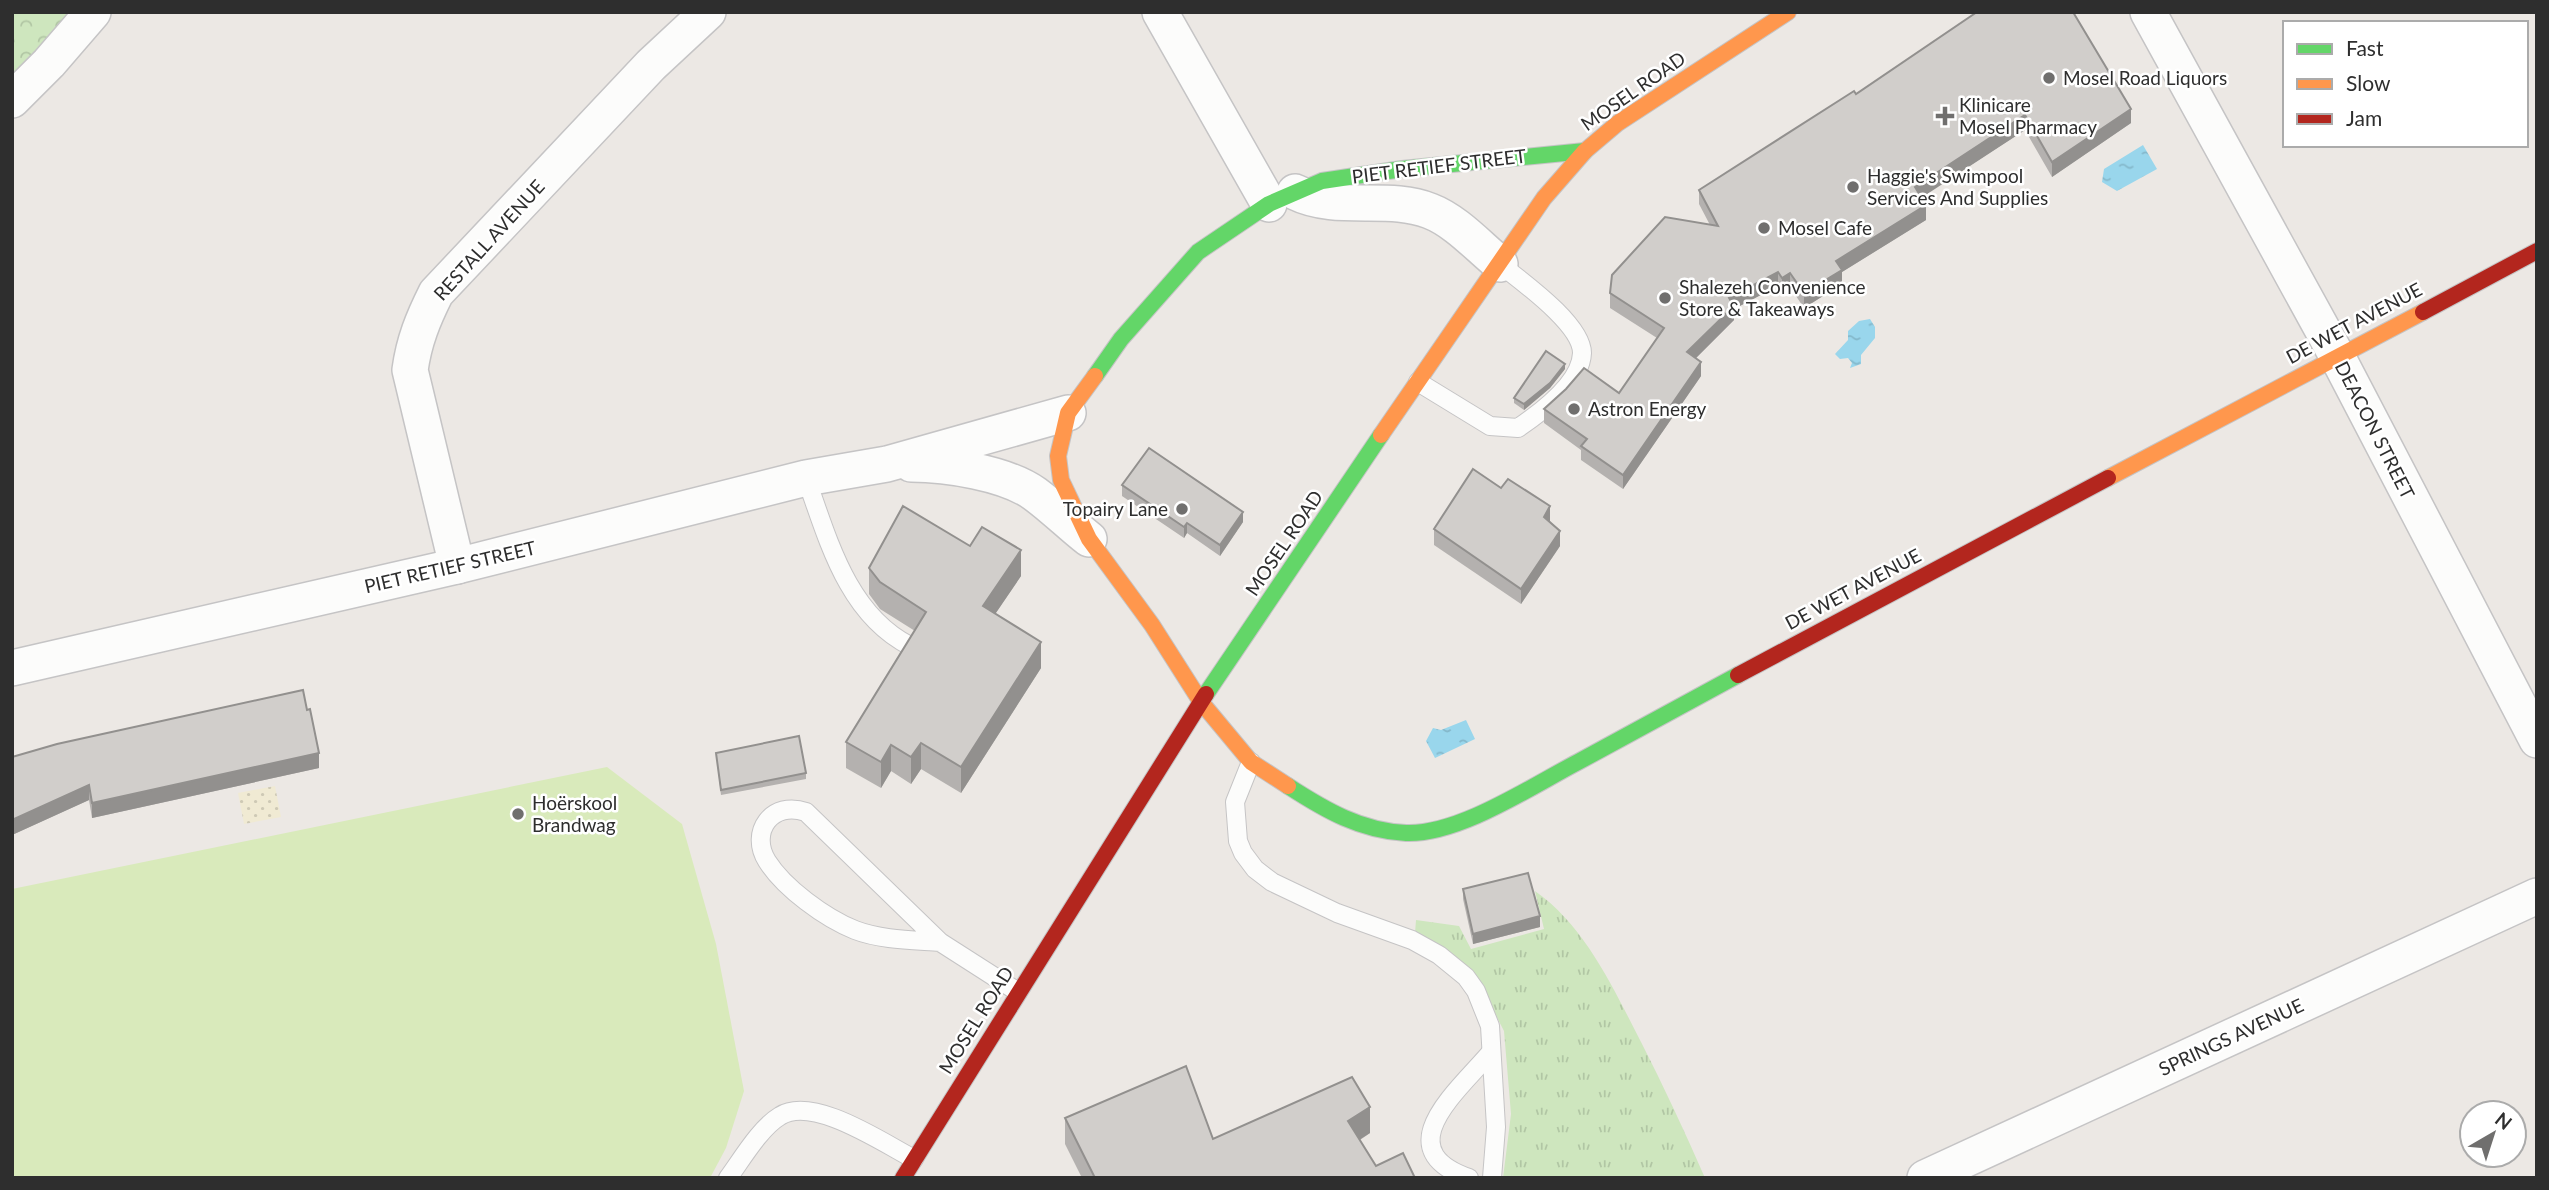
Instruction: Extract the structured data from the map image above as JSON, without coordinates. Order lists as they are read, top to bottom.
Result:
{
  "streets": {
    "street": [
      "MOSEL ROAD",
      "PIET RETIEF STREET",
      "RESTALL AVENUE",
      "DE WET AVENUE",
      "DEACON STREET",
      "SPRINGS AVENUE"
    ]
  },
  "crossings": [
    ["MOSEL ROAD", "PIET RETIEF STREET"],
    ["MOSEL ROAD", "DE WET AVENUE"],
    ["PIET RETIEF STREET", "RESTALL AVENUE"],
    ["PIET RETIEF STREET", "DE WET AVENUE"],
    ["DE WET AVENUE", "DEACON STREET"]
  ],
  "places": {
    "other": [
      "Mosel Road Liquors",
      "Haggie's Swimpool Services And Supplies",
      "Mosel Cafe",
      "Shalezeh Convenience Store & Takeaways",
      "Astron Energy",
      "Topairy Lane",
      "Hoërskool Brandwag"
    ],
    "health": ["Klinicare Mosel Pharmacy"]
  },
  "legend": ["Fast", "Slow", "Jam"],
  "north": "top right"
}
